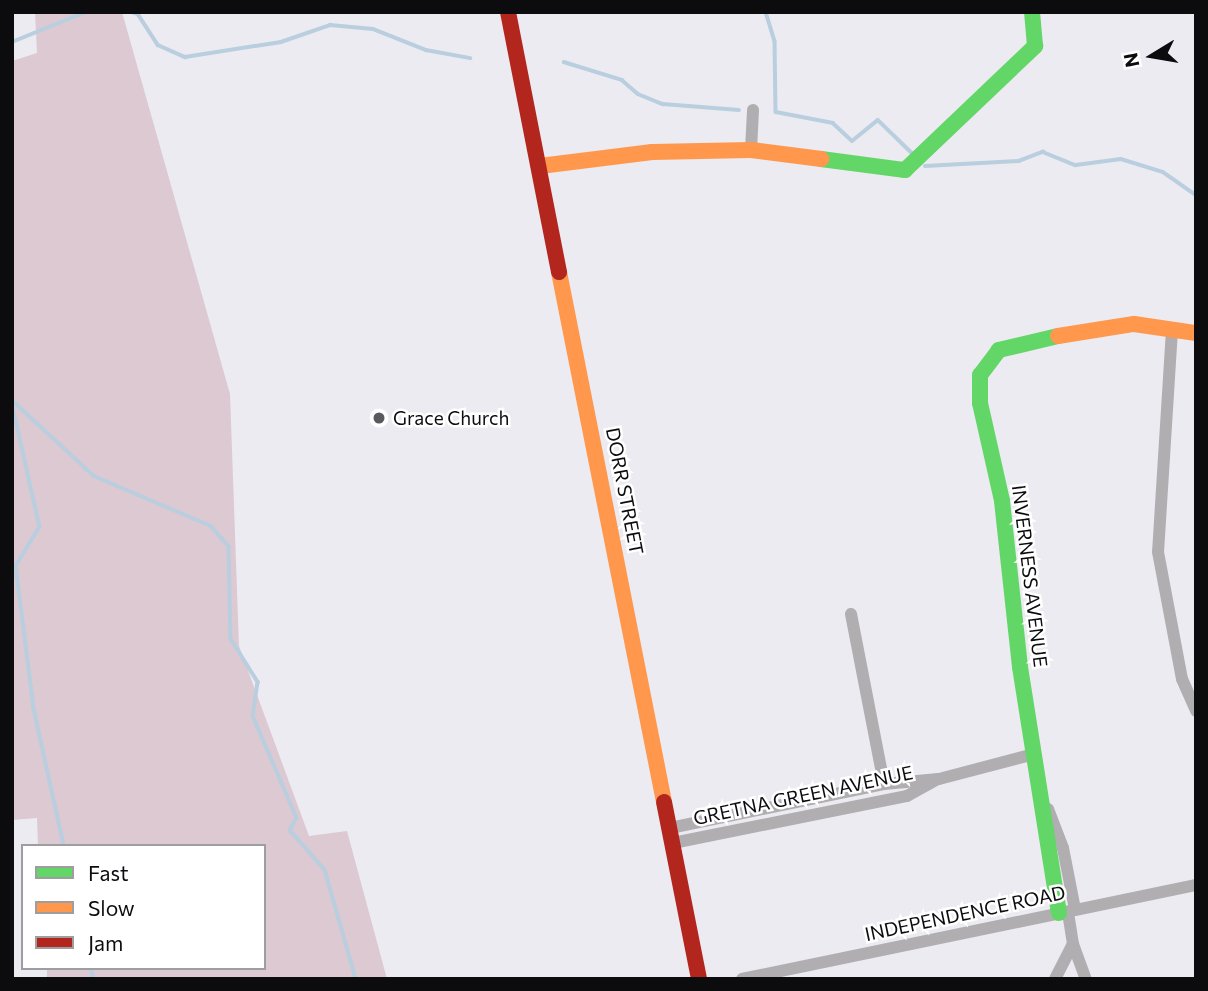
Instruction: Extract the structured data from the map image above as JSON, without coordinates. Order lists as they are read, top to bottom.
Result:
{
  "streets": {
    "street": [
      "DORR STREET",
      "INVERNESS AVENUE",
      "GRETNA GREEN AVENUE",
      "INDEPENDENCE ROAD"
    ]
  },
  "crossings": [
    ["DORR STREET", "GRETNA GREEN AVENUE"],
    ["INVERNESS AVENUE", "GRETNA GREEN AVENUE"],
    ["INVERNESS AVENUE", "INDEPENDENCE ROAD"]
  ],
  "places": ["Grace Church"],
  "legend": ["Fast", "Slow", "Jam"],
  "north": "left"
}
